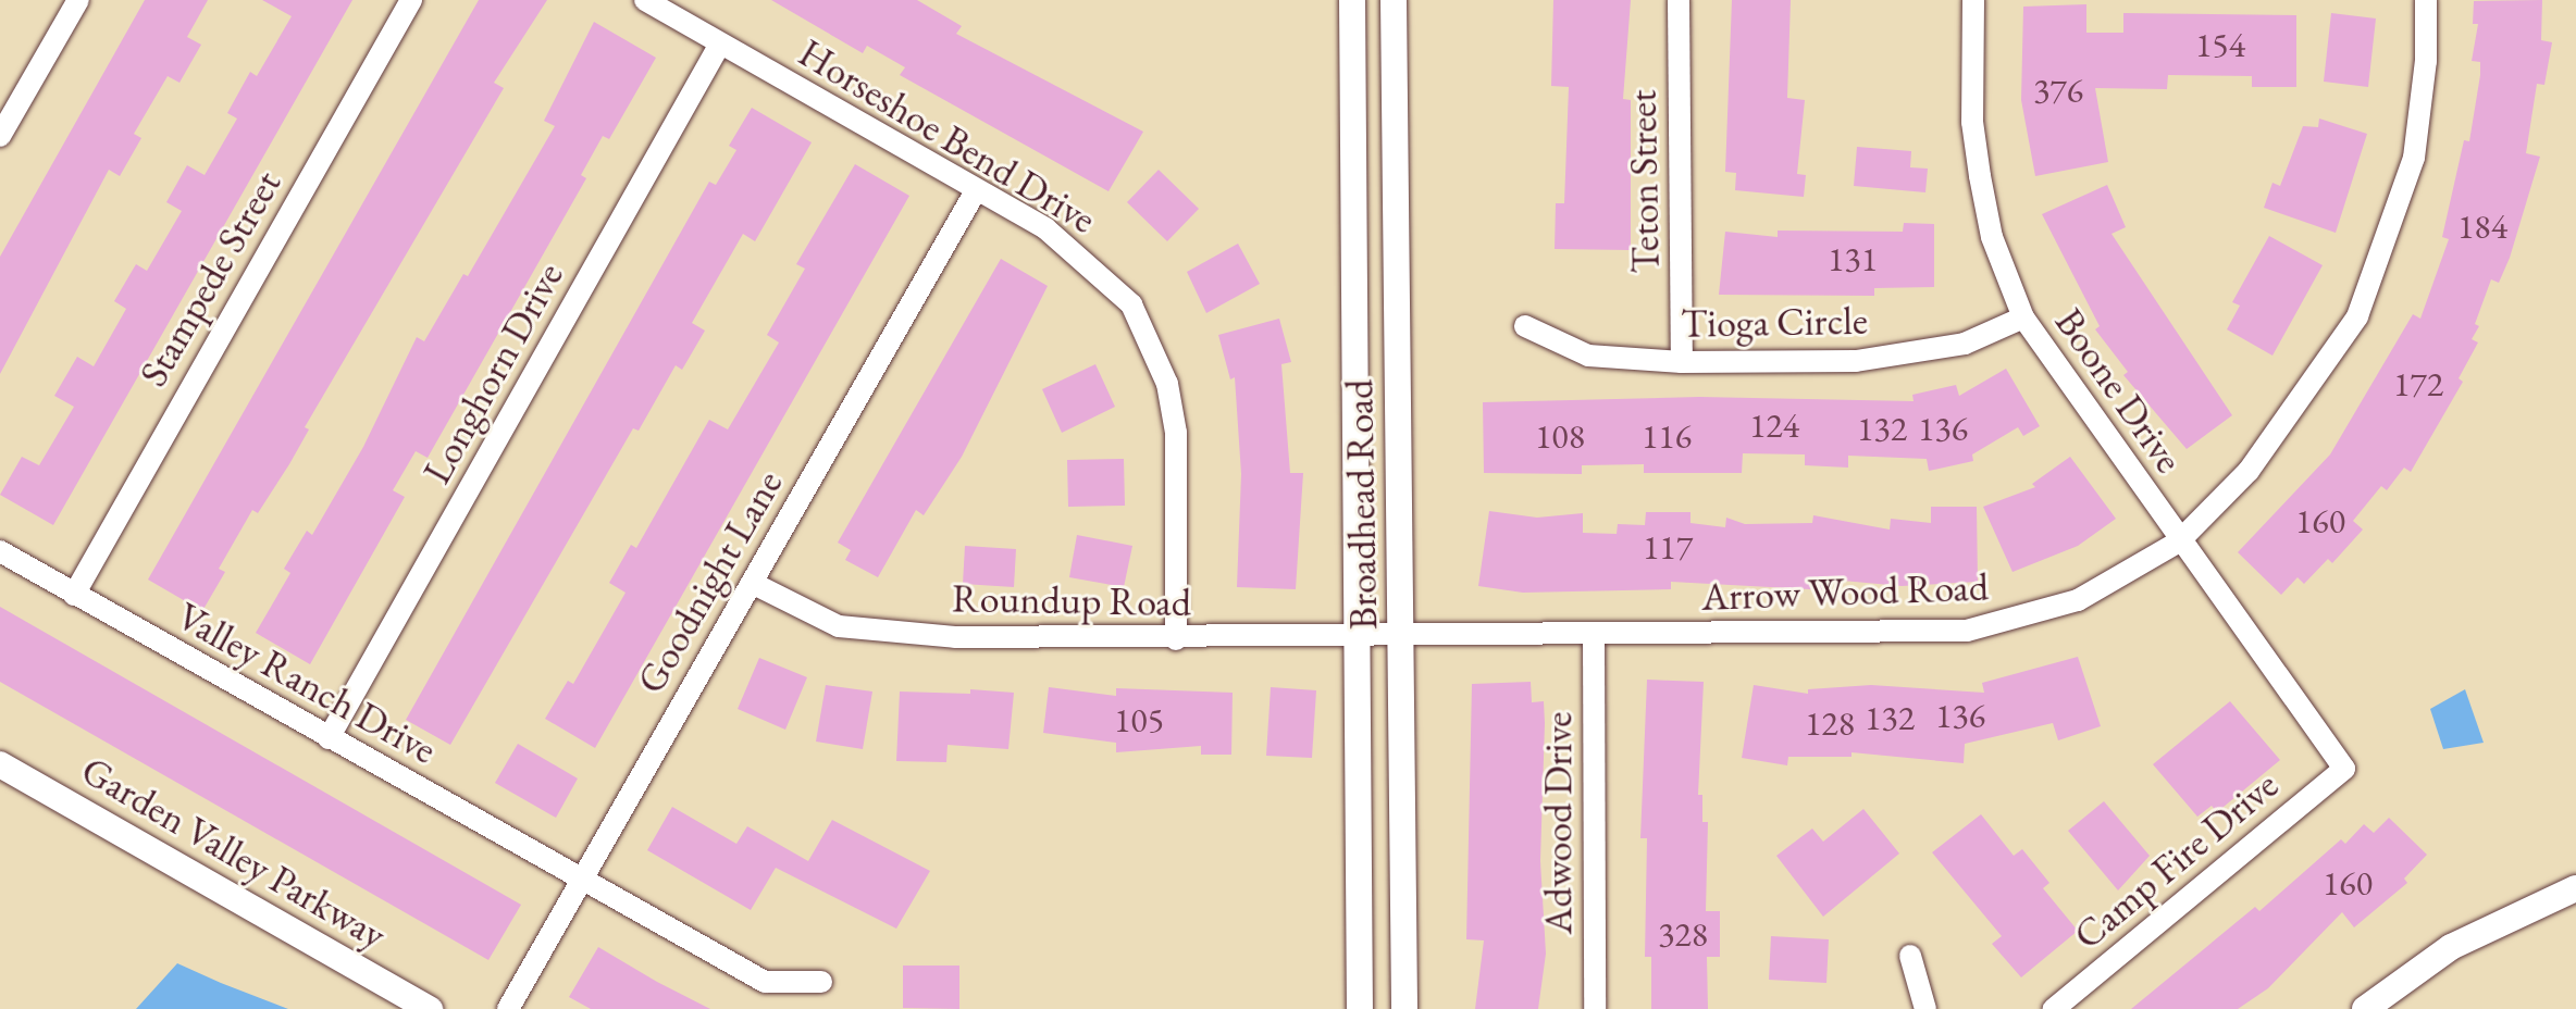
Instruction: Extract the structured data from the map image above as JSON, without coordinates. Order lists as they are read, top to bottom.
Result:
{
  "streets": {
    "street": [
      "Horseshoe Bend Drive",
      "Teton Street",
      "Stampede Street",
      "Tioga Circle",
      "Longhorn Drive",
      "Boone Drive",
      "Broadhead Road",
      "Goodnight Lane",
      "Arrow Wood Road",
      "Roundup Road",
      "Valley Ranch Drive",
      "Adwood Drive",
      "Garden Valley Parkway",
      "Camp Fire Drive"
    ]
  },
  "crossings": [
    ["Horseshoe Bend Drive", "Longhorn Drive"],
    ["Horseshoe Bend Drive", "Goodnight Lane"],
    ["Horseshoe Bend Drive", "Roundup Road"],
    ["Teton Street", "Tioga Circle"],
    ["Stampede Street", "Valley Ranch Drive"],
    ["Tioga Circle", "Boone Drive"],
    ["Longhorn Drive", "Valley Ranch Drive"],
    ["Boone Drive", "Arrow Wood Road"],
    ["Boone Drive", "Camp Fire Drive"],
    ["Broadhead Road", "Arrow Wood Road"],
    ["Broadhead Road", "Roundup Road"],
    ["Goodnight Lane", "Roundup Road"],
    ["Goodnight Lane", "Valley Ranch Drive"],
    ["Arrow Wood Road", "Roundup Road"],
    ["Arrow Wood Road", "Adwood Drive"]
  ],
  "house_numbers": [
    "154",
    "376",
    "184",
    "131",
    "172",
    "124",
    "132",
    "136",
    "108",
    "116",
    "160",
    "117",
    "136",
    "132",
    "105",
    "128",
    "160",
    "328"
  ]
}
